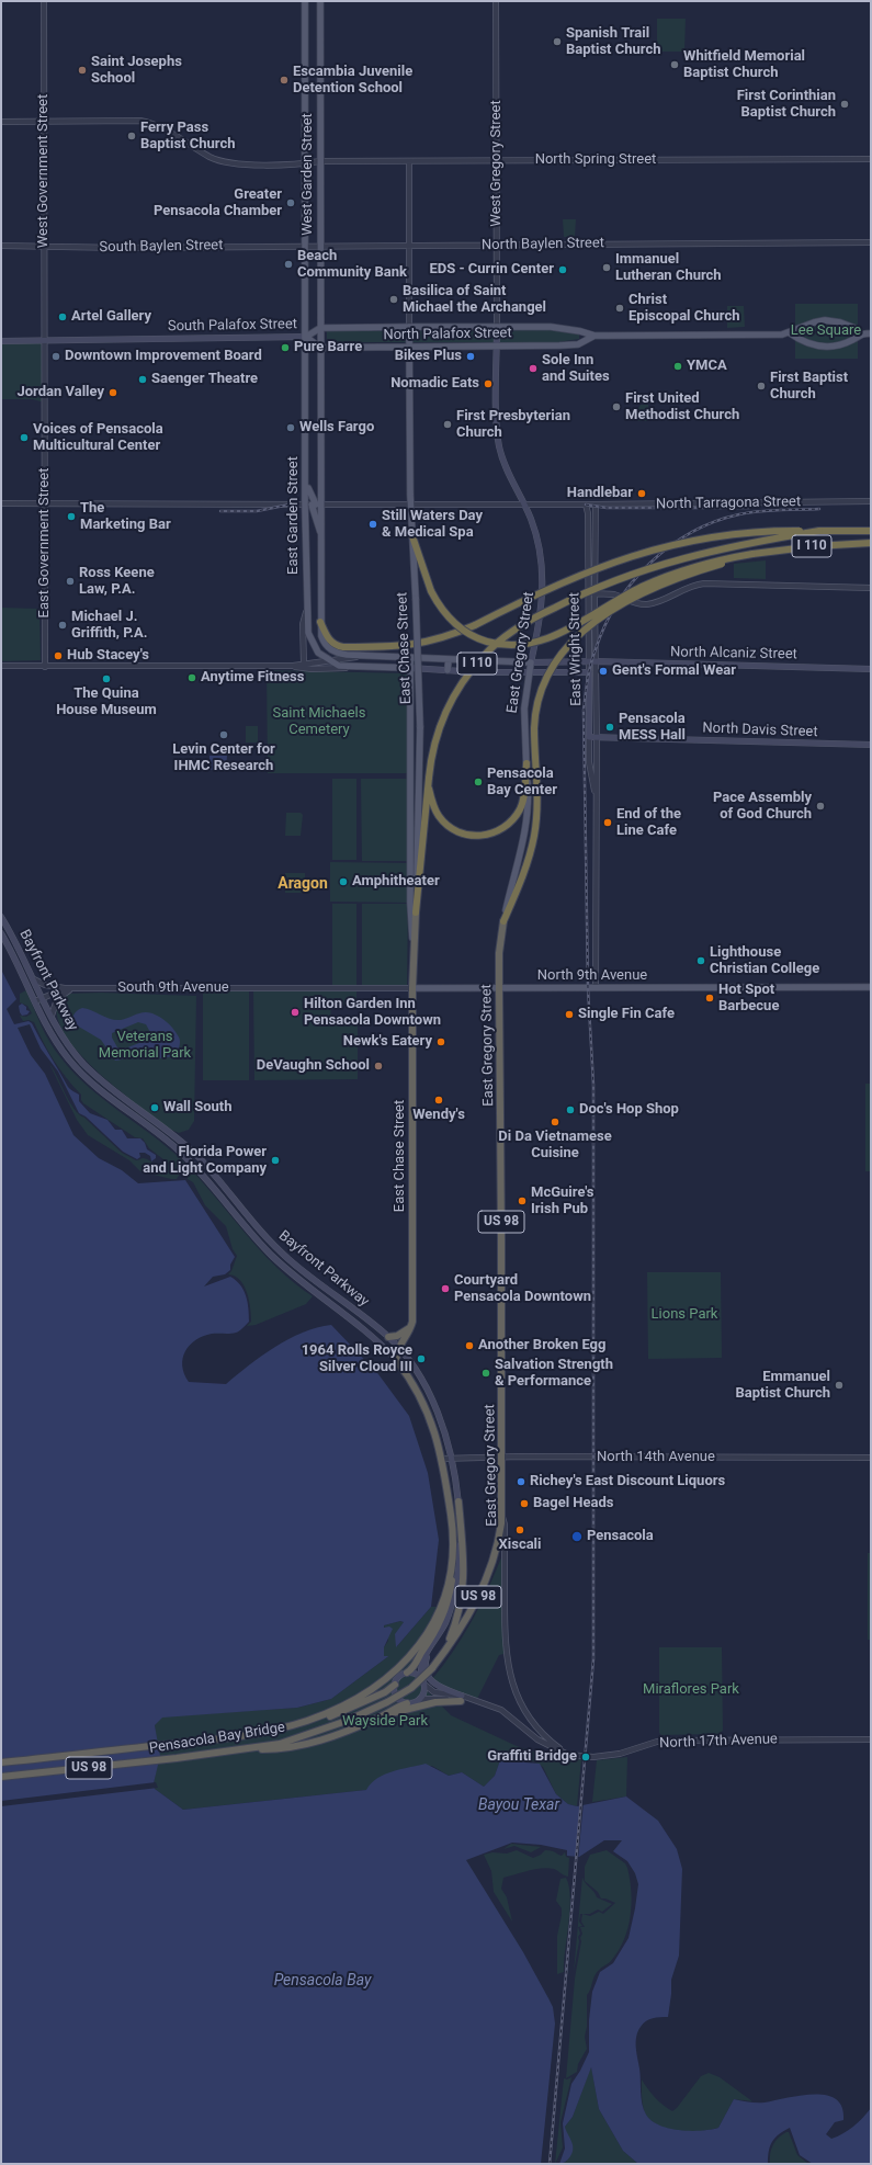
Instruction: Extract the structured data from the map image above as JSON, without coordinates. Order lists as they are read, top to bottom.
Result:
{
  "streets": {
    "highway": [
      "I 110",
      "East Chase Street",
      "East Gregory Street",
      "Bayfront Parkway",
      "US 98",
      "Pensacola Bay Bridge"
    ],
    "main road": [
      "West Garden Street",
      "South Palafox Street",
      "North Palafox Street",
      "East Garden Street",
      "East Wright Street",
      "North Alcaniz Street",
      "North Davis Street",
      "North 9th Avenue"
    ],
    "street": [
      "North Spring Street",
      "West Gregory Street",
      "West Government Street",
      "North Baylen Street",
      "South Baylen Street",
      "North Tarragona Street",
      "East Government Street",
      "South 9th Avenue",
      "North 14th Avenue",
      "North 17th Avenue"
    ]
  },
  "crossings": [
    ["North Spring Street", "West Gregory Street"],
    ["North Spring Street", "West Government Street"],
    ["North Spring Street", "West Garden Street"],
    ["West Gregory Street", "North Baylen Street"],
    ["West Gregory Street", "North Palafox Street"],
    ["West Gregory Street", "East Gregory Street"],
    ["West Government Street", "South Baylen Street"],
    ["West Government Street", "South Palafox Street"],
    ["West Government Street", "East Government Street"],
    ["West Garden Street", "North Baylen Street"],
    ["West Garden Street", "South Baylen Street"],
    ["West Garden Street", "South Palafox Street"],
    ["West Garden Street", "North Palafox Street"],
    ["West Garden Street", "East Garden Street"],
    ["North Baylen Street", "South Baylen Street"],
    ["South Palafox Street", "East Garden Street"],
    ["South Palafox Street", "East Government Street"],
    ["North Palafox Street", "East Garden Street"],
    ["North Palafox Street", "East Chase Street"],
    ["North Palafox Street", "East Gregory Street"],
    ["North Tarragona Street", "East Garden Street"],
    ["North Tarragona Street", "East Government Street"],
    ["North Tarragona Street", "East Chase Street"],
    ["North Tarragona Street", "East Wright Street"],
    ["North Tarragona Street", "East Gregory Street"],
    ["East Garden Street", "North Alcaniz Street"],
    ["East Chase Street", "North Alcaniz Street"],
    ["East Chase Street", "North 9th Avenue"],
    ["East Wright Street", "North Alcaniz Street"],
    ["East Wright Street", "North Davis Street"],
    ["East Wright Street", "North 9th Avenue"],
    ["East Gregory Street", "North Alcaniz Street"],
    ["East Gregory Street", "North 9th Avenue"],
    ["East Gregory Street", "North 14th Avenue"],
    ["East Gregory Street", "Pensacola Bay Bridge"],
    ["East Gregory Street", "North 17th Avenue"],
    ["North 9th Avenue", "South 9th Avenue"],
    ["Bayfront Parkway", "South 9th Avenue"],
    ["Bayfront Parkway", "North 14th Avenue"],
    ["Bayfront Parkway", "Pensacola Bay Bridge"],
    ["Bayfront Parkway", "North 17th Avenue"]
  ],
  "districts": ["Aragon"],
  "water": ["Bayou Texar", "Pensacola Bay"],
  "parks": [
    "Lee Square",
    "Saint Michaels Cemetery",
    "Veterans Memorial Park",
    "Lions Park",
    "Miraflores Park",
    "Wayside Park"
  ],
  "places": [
    "Spanish Trail Baptist Church",
    "Whitfield Memorial Baptist Church",
    "Saint Josephs School",
    "Escambia Juvenile Detention School",
    "First Corinthian Baptist Church",
    "Ferry Pass Baptist Church",
    "Greater Pensacola Chamber",
    "Beach Community Bank",
    "Immanuel Lutheran Church",
    "EDS - Currin Center",
    "Basilica of Saint Michael the Archangel",
    "Christ Episcopal Church",
    "Artel Gallery",
    "Pure Barre",
    "Downtown Improvement Board",
    "Bikes Plus",
    "YMCA",
    "Sole Inn and Suites",
    "Saenger Theatre",
    "Nomadic Eats",
    "First Baptist Church",
    "Jordan Valley",
    "First United Methodist Church",
    "First Presbyterian Church",
    "Wells Fargo",
    "Voices of Pensacola Multicultural Center",
    "Handlebar",
    "The Marketing Bar",
    "Still Waters Day & Medical Spa",
    "Ross Keene Law, P.A.",
    "Michael J. Griffith, P.A.",
    "Hub Stacey's",
    "Gent's Formal Wear",
    "Anytime Fitness",
    "The Quina House Museum",
    "Pensacola MESS Hall",
    "Levin Center for IHMC Research",
    "Pensacola Bay Center",
    "Pace Assembly of God Church",
    "End of the Line Cafe",
    "Amphitheater",
    "Lighthouse Christian College",
    "Hot Spot Barbecue",
    "Hilton Garden Inn Pensacola Downtown",
    "Single Fin Cafe",
    "Newk's Eatery",
    "DeVaughn School",
    "Wendy's",
    "Wall South",
    "Doc's Hop Shop",
    "Di Da Vietnamese Cuisine",
    "Florida Power and Light Company",
    "McGuire's Irish Pub",
    "Courtyard Pensacola Downtown",
    "Another Broken Egg",
    "1964 Rolls Royce Silver Cloud III",
    "Salvation Strength & Performance",
    "Emmanuel Baptist Church",
    "Richey's East Discount Liquors",
    "Bagel Heads",
    "Xiscali",
    "Pensacola",
    "Graffiti Bridge"
  ]
}
